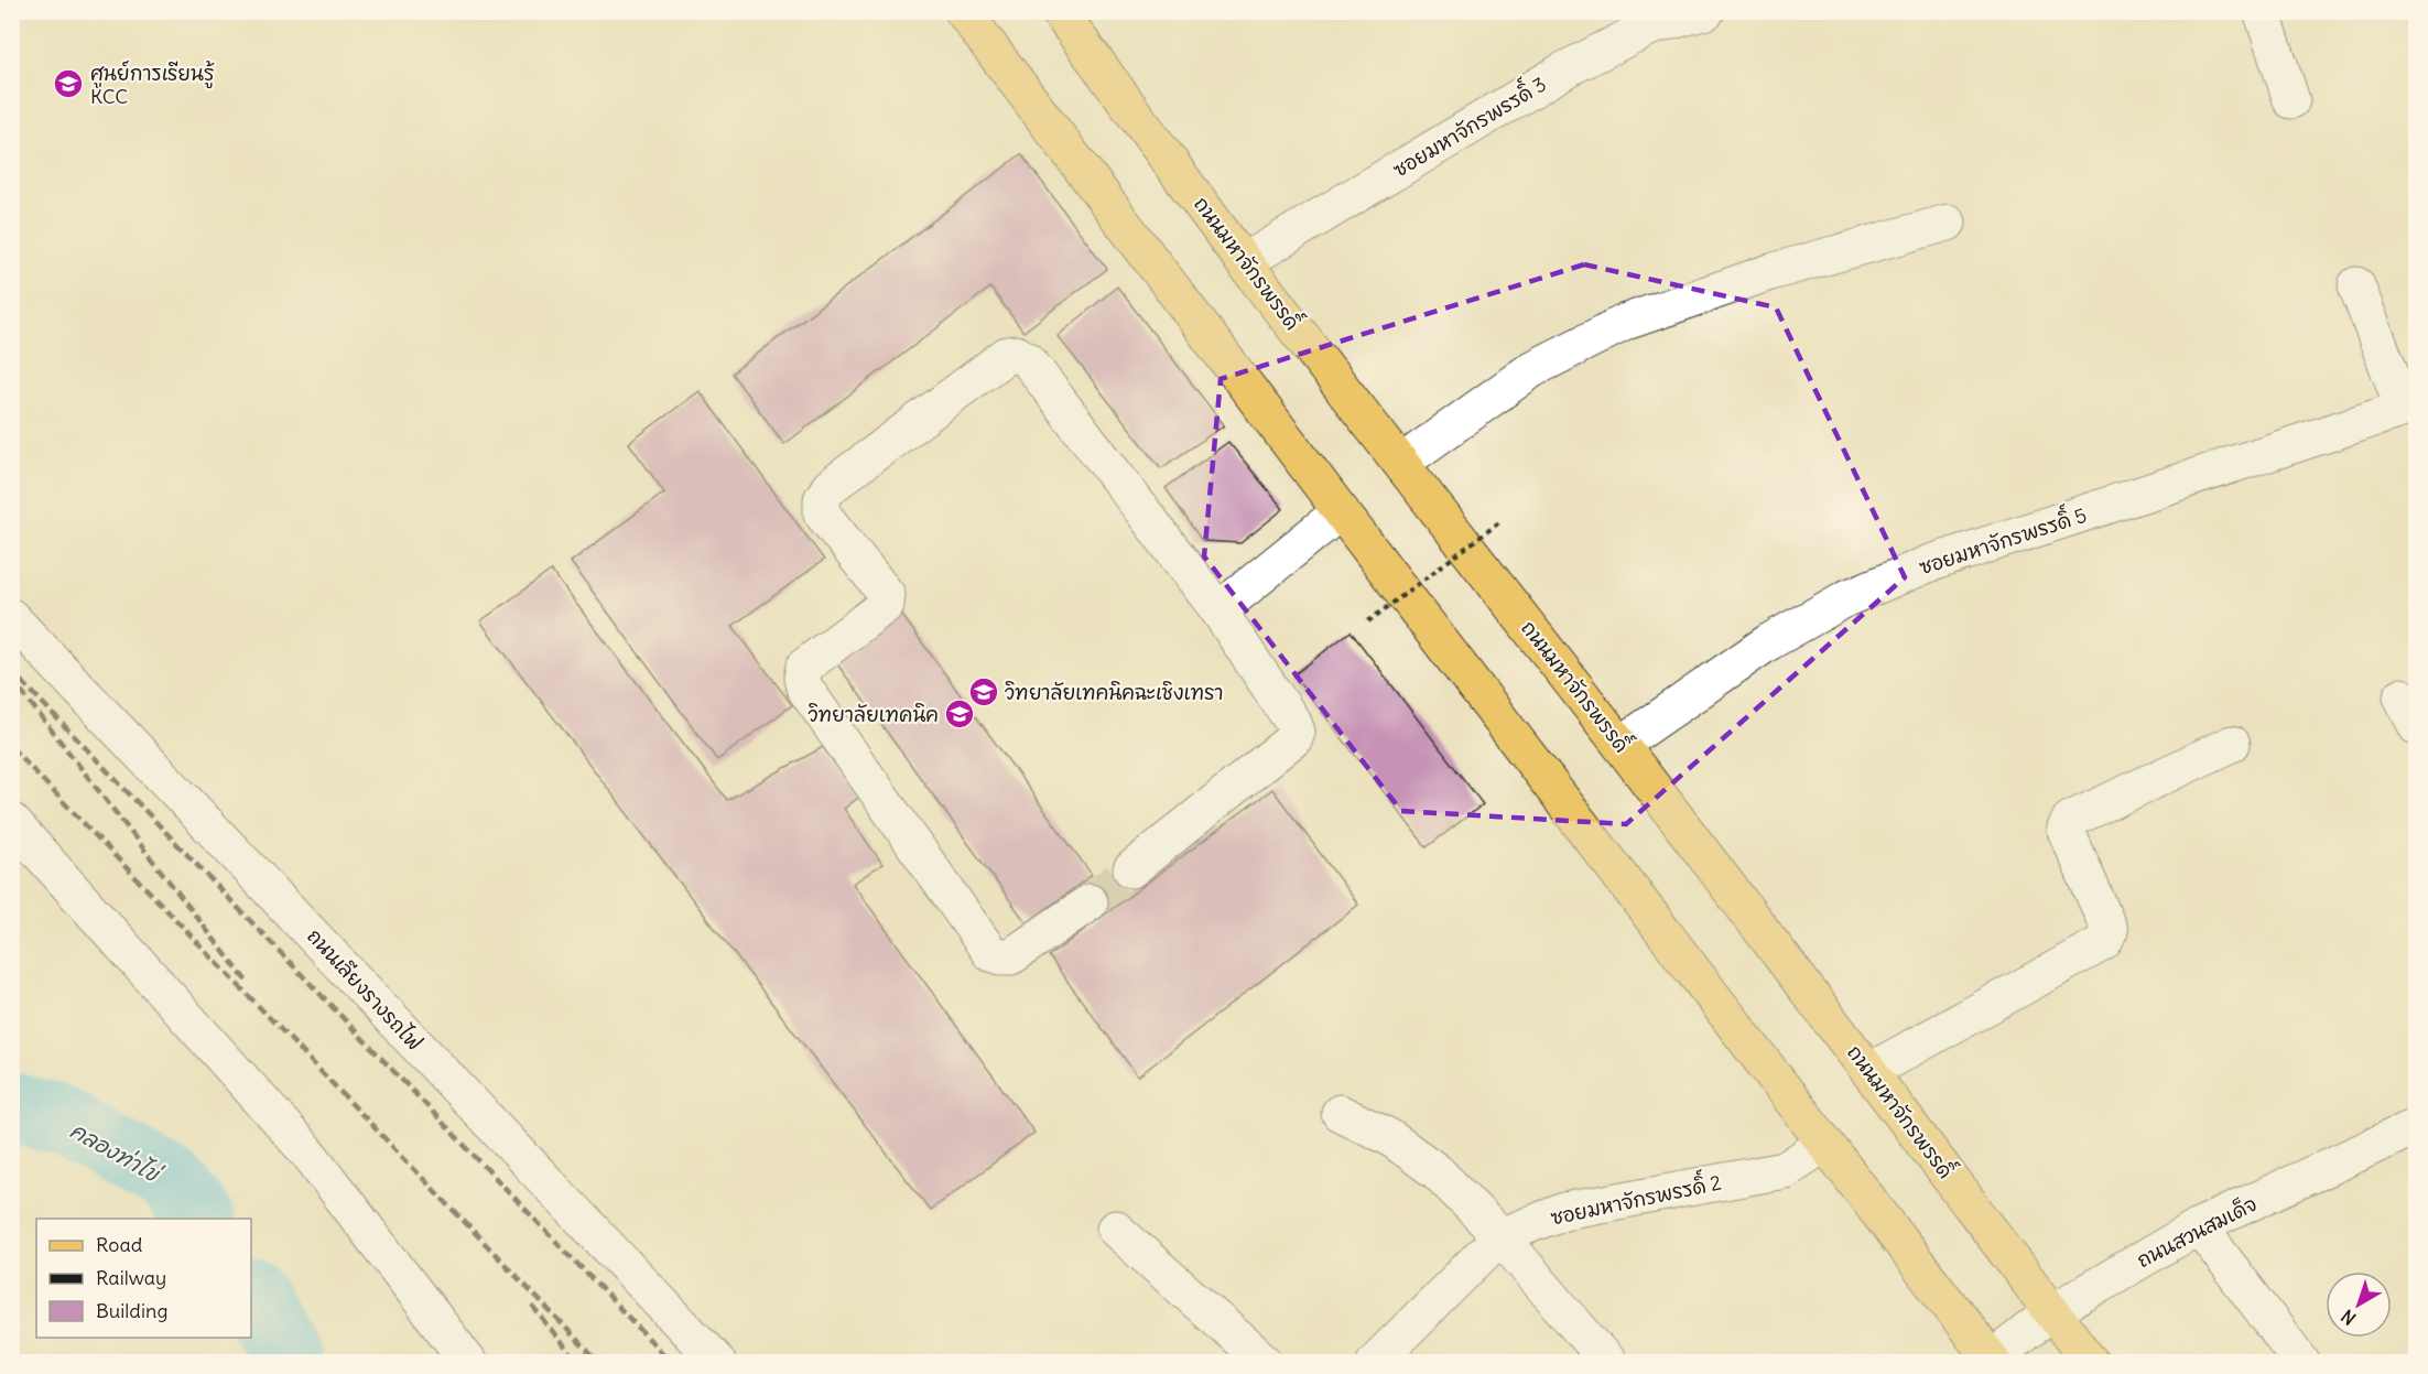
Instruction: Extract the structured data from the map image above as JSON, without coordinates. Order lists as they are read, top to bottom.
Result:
{
  "streets": {
    "main road": ["ถนนมหาจักรพรรดิ์"],
    "street": [
      "ซอยมหาจักรพรรดิ์ 3",
      "ซอยมหาจักรพรรดิ์ 5",
      "ถนนเลียงรางรถไฟ",
      "ซอยมหาจักรพรรดิ์ 2",
      "ถนนสวนสมเด็จ"
    ]
  },
  "crossings": [
    ["ซอยมหาจักรพรรดิ์ 3", "ถนนมหาจักรพรรดิ์"],
    ["ถนนมหาจักรพรรดิ์", "ซอยมหาจักรพรรดิ์ 5"],
    ["ถนนมหาจักรพรรดิ์", "ถนนสวนสมเด็จ"]
  ],
  "water": ["คลองท่าไข่"],
  "places": {
    "school or university": ["ศูนย์การเรียนรู้ KCC", "วิทยาลัยเทคนิคฉะเชิงเทรา", "วิทยาลัยเทคนิค"]
  },
  "legend": ["Road", "Railway", "Building"],
  "north": "bottom left"
}
